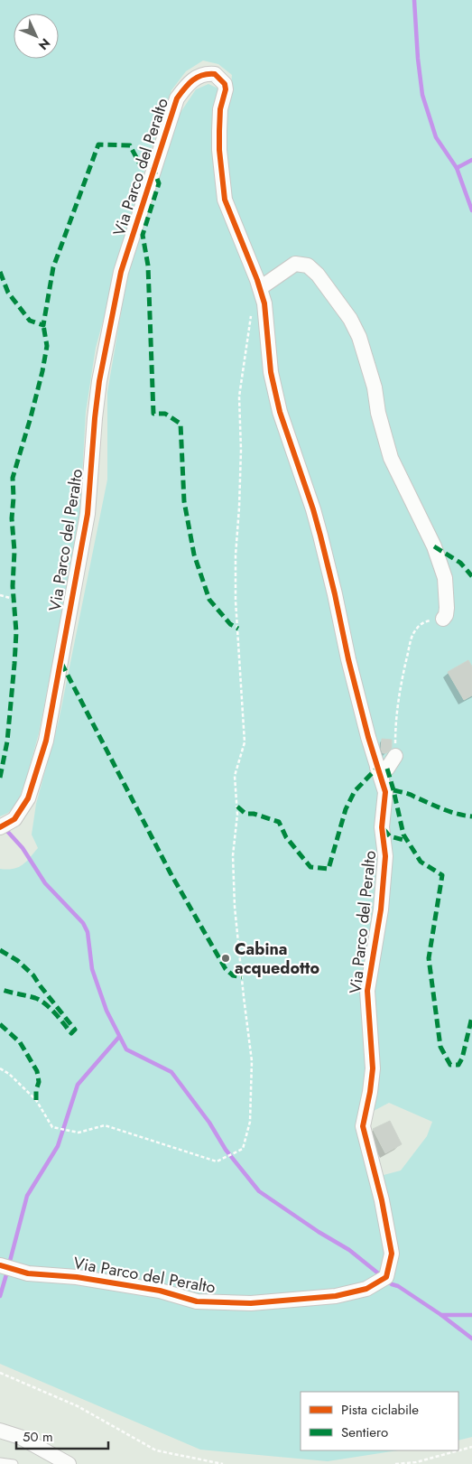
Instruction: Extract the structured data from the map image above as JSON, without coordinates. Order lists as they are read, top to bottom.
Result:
{
  "streets": {
    "street": ["Via Parco del Peralto"]
  },
  "places": ["Cabina acquedotto"],
  "legend": ["Pista ciclabile", "Sentiero"],
  "scale_bar": "50 m",
  "north": "bottom right"
}
